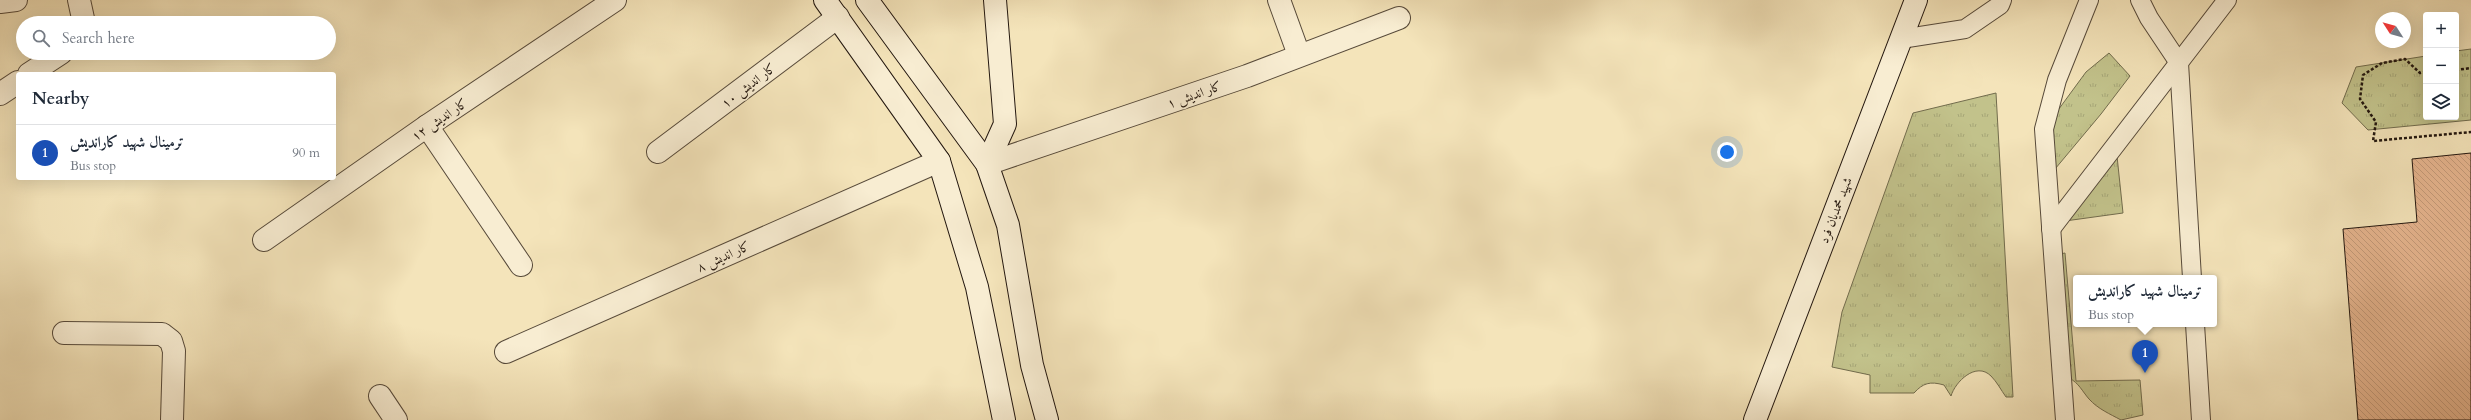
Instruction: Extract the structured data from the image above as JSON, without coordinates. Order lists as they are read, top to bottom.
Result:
{
  "streets": {
    "street": [
      "۱۰ کار اندیش",
      "۱ کار اندیش",
      "۱۲ کار اندیش",
      "شهید محمدیان فرد",
      "۸ کار اندیش"
    ]
  },
  "north": "top left",
  "page": {
    "map_buttons": ["+", "−"],
    "search": "Search here",
    "heading": "Nearby",
    "list": [
      {
        "mark": "1",
        "name": "ترمینال شهید کاراندیش",
        "note": "Bus stop",
        "value": "90 m"
      }
    ],
    "popup": ["ترمینال شهید کاراندیش", "Bus stop"],
    "pins": "1"
  }
}
